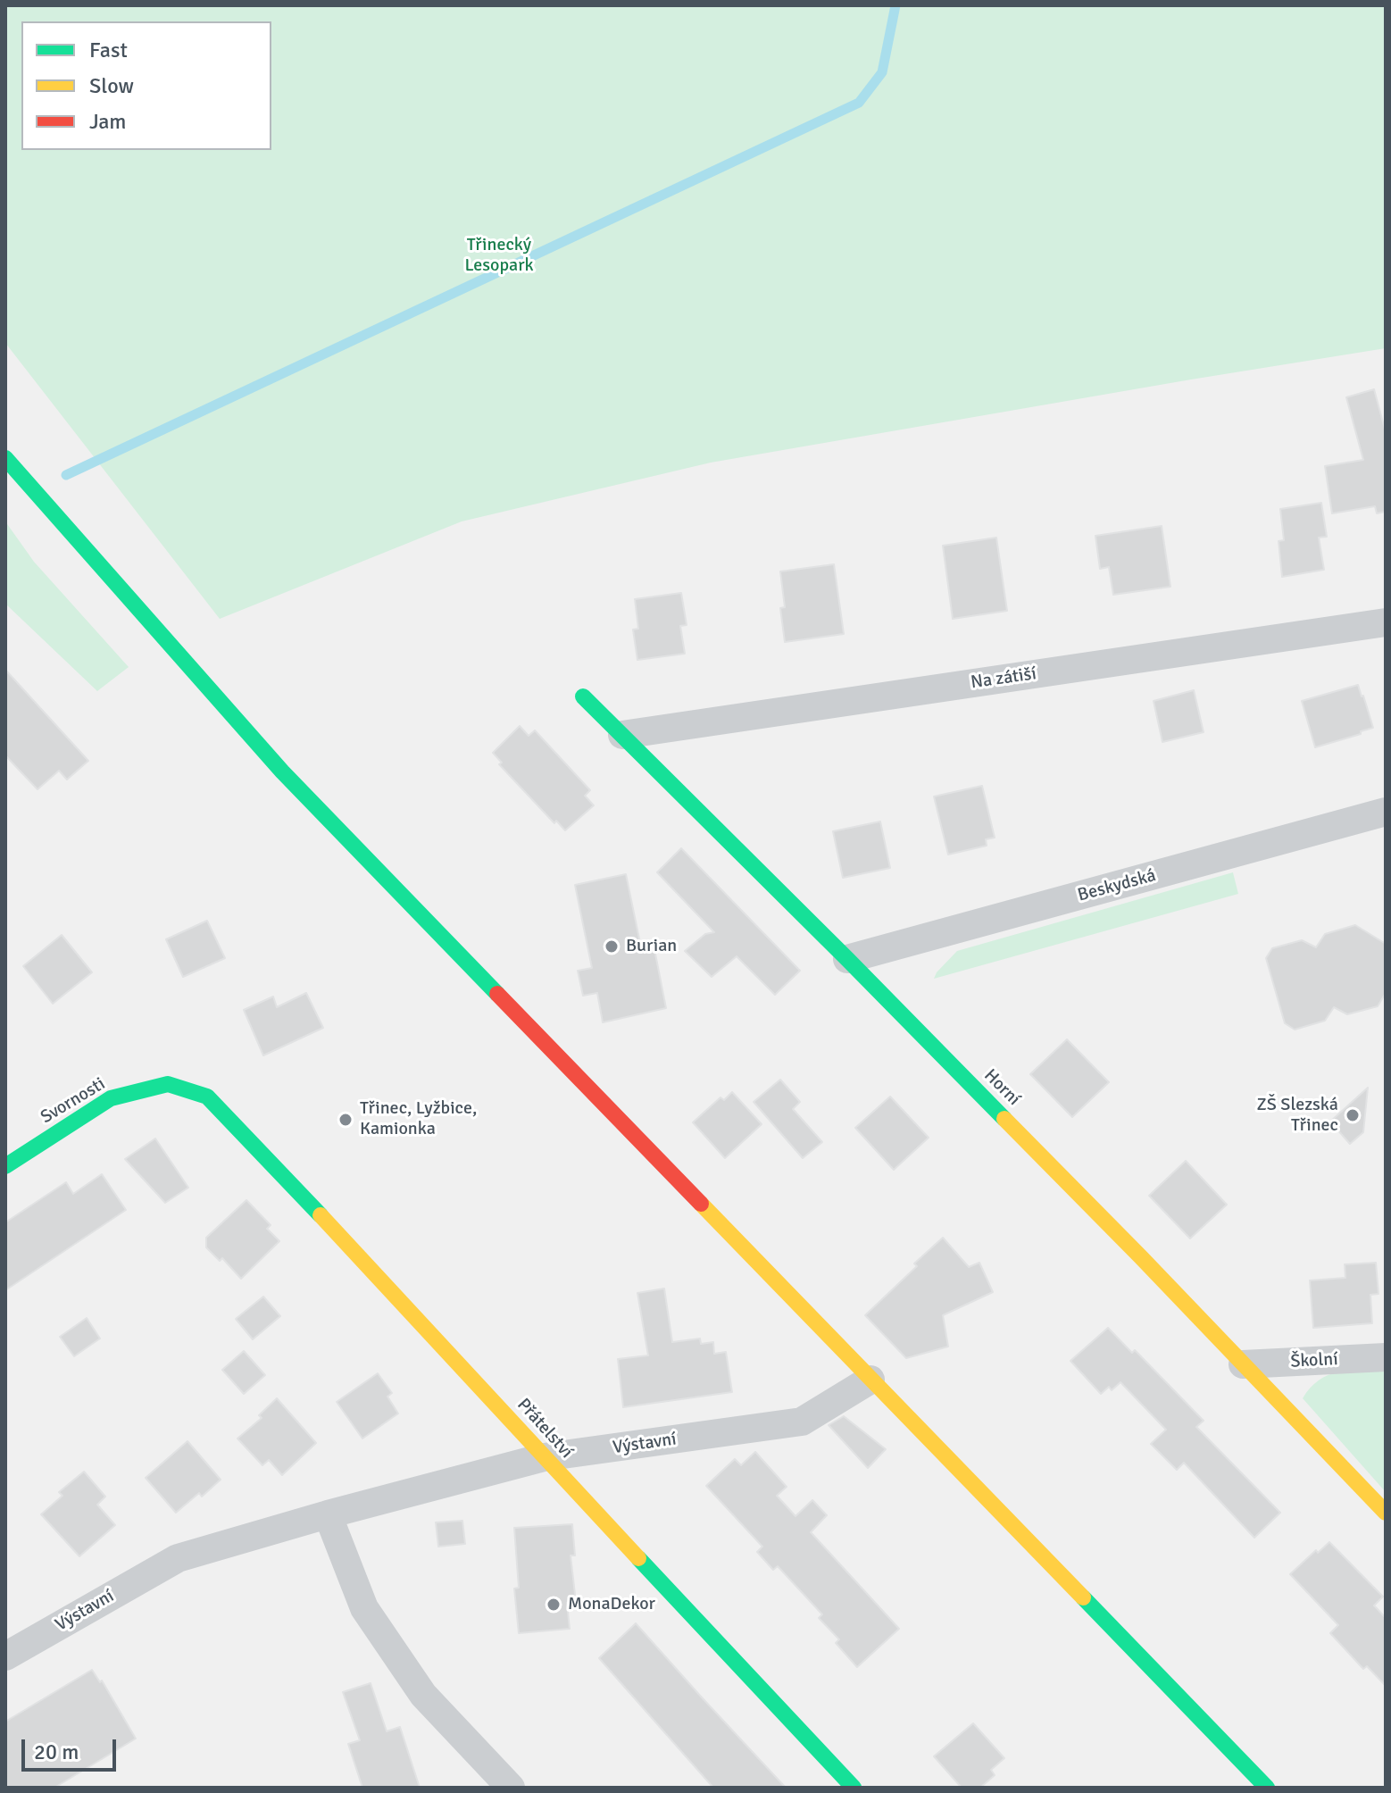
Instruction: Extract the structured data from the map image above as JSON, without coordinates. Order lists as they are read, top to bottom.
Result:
{
  "streets": {
    "street": [
      "Na zátiší",
      "Beskydská",
      "Horní",
      "Svornosti",
      "Školní",
      "Přátelství",
      "Výstavní"
    ]
  },
  "crossings": [
    ["Na zátiší", "Horní"],
    ["Beskydská", "Horní"],
    ["Horní", "Školní"],
    ["Svornosti", "Přátelství"],
    ["Přátelství", "Výstavní"]
  ],
  "parks": ["Třinecký Lesopark"],
  "places": [
    "Burian",
    "ZŠ Slezská Třinec",
    "Třinec, Lyžbice, Kamionka",
    "MonaDekor"
  ],
  "legend": ["Fast", "Slow", "Jam"],
  "scale_bar": "20 m"
}
